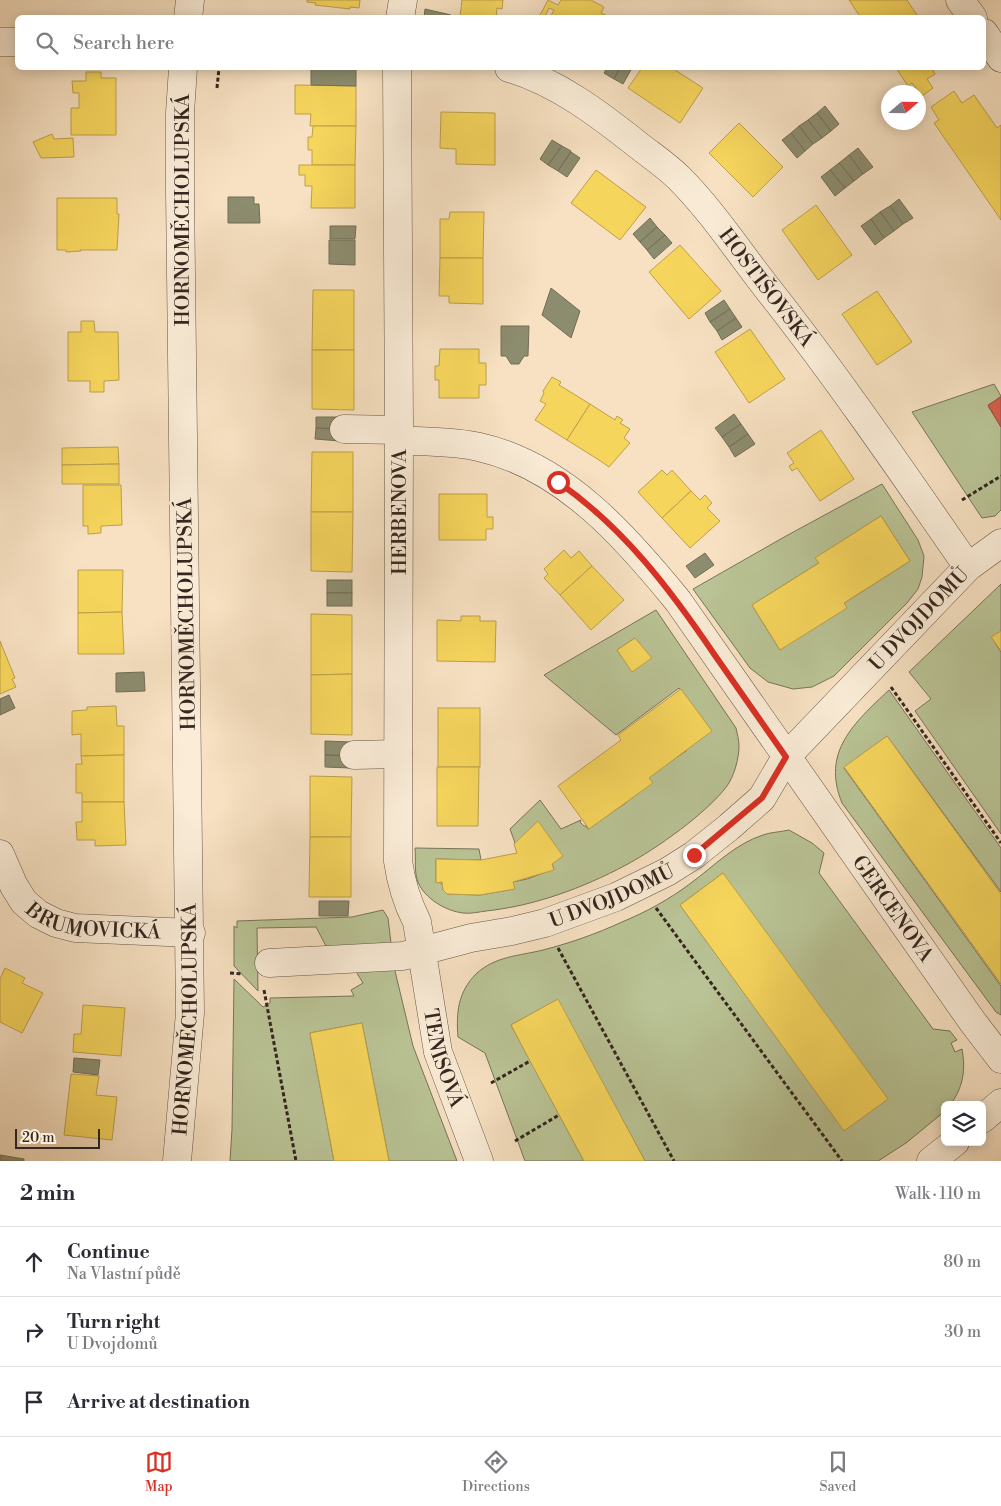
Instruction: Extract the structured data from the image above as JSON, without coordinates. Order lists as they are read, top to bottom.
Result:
{
  "streets": {
    "street": [
      "HORNOMĚCHOLUPSKÁ",
      "HOSTIŠOVSKÁ",
      "HERBENOVA",
      "U DVOJDOMŮ",
      "GERCENOVA",
      "BRUMOVICKÁ",
      "TENISOVÁ"
    ]
  },
  "crossings": [
    ["HORNOMĚCHOLUPSKÁ", "BRUMOVICKÁ"],
    ["HOSTIŠOVSKÁ", "U DVOJDOMŮ"],
    ["HERBENOVA", "U DVOJDOMŮ"],
    ["HERBENOVA", "GERCENOVA"],
    ["HERBENOVA", "TENISOVÁ"],
    ["U DVOJDOMŮ", "GERCENOVA"],
    ["U DVOJDOMŮ", "TENISOVÁ"]
  ],
  "scale_bar": "20 m",
  "north": "right",
  "page": {
    "search": "Search here",
    "scale": "20 m",
    "heading": ["2 min", "Walk · 110 m"],
    "list": [
      ["Continue", "Na Vlastní půdě", "80 m"],
      ["Turn right", "U Dvojdomů", "30 m"],
      "Arrive at destination"
    ],
    "nav": ["Map", "Directions", "Saved"]
  }
}
